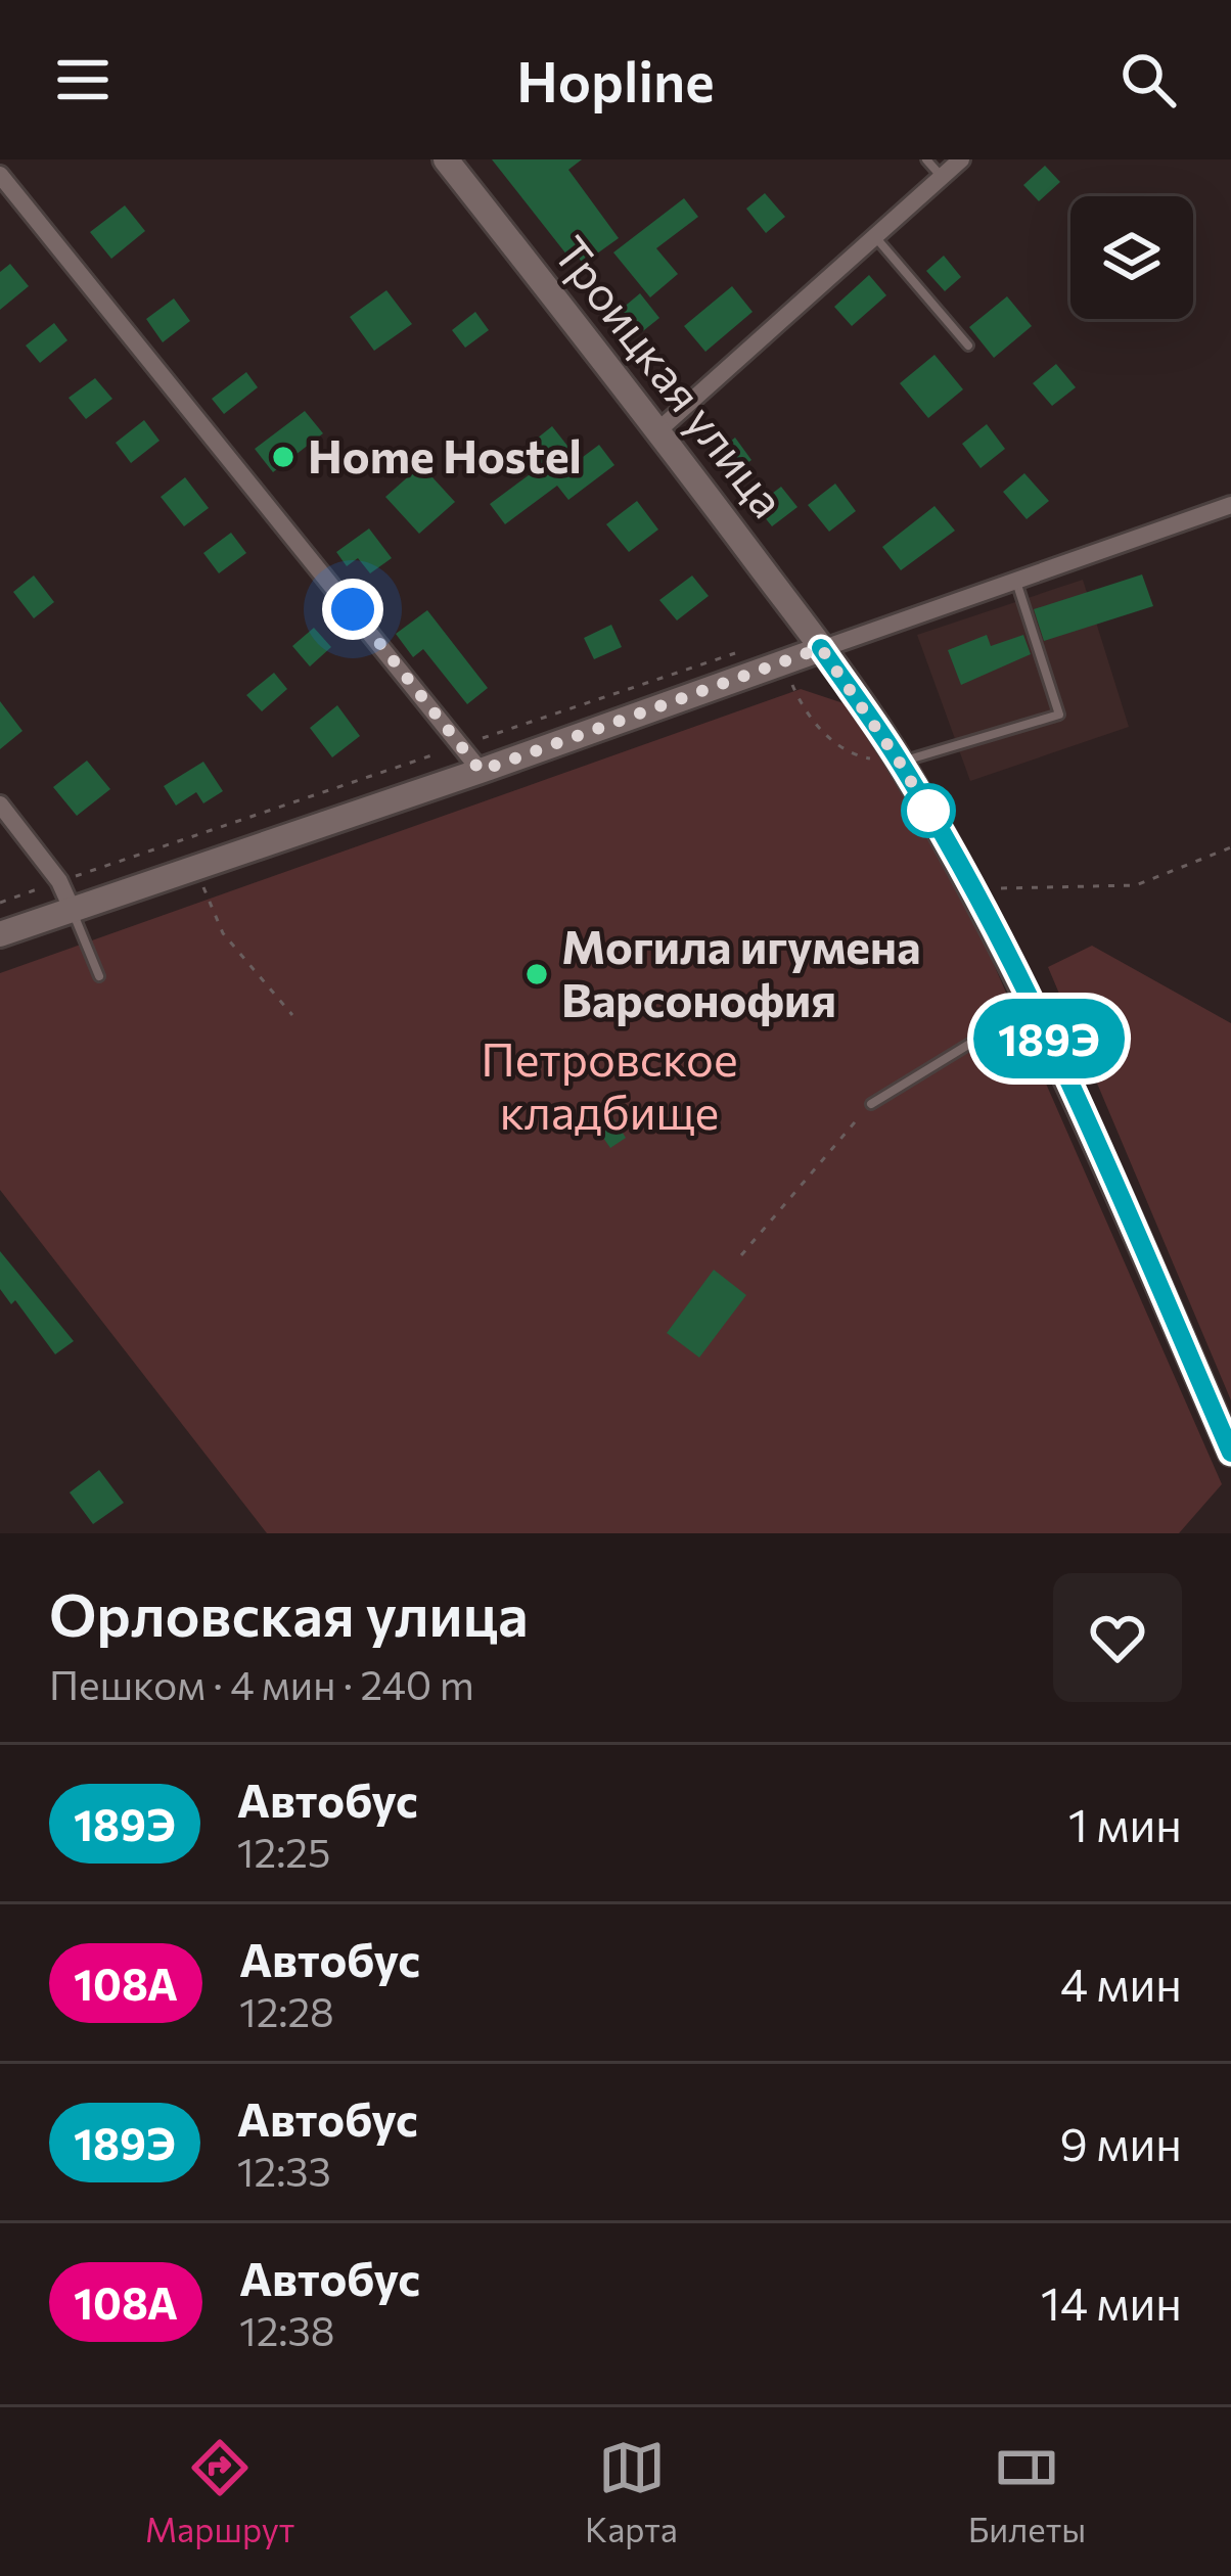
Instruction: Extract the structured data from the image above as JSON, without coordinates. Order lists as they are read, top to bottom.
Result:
{
  "streets": {
    "main road": ["Троицкая улица"]
  },
  "parks": ["Петровское кладбище"],
  "places": ["Home Hostel", "Могила игумена Варсонофия"],
  "lines": ["bus line 189Э"],
  "page": {
    "header": "Hopline",
    "on_map": "189Э",
    "heading": ["Орловская улица", "Пешком · 4 мин · 240 m"],
    "list": [
      {
        "mark": "189Э",
        "name": "Автобус",
        "note": "12:25",
        "value": "1 мин"
      },
      {
        "mark": "108А",
        "name": "Автобус",
        "note": "12:28",
        "value": "4 мин"
      },
      {
        "mark": "189Э",
        "name": "Автобус",
        "note": "12:33",
        "value": "9 мин"
      },
      {
        "mark": "108А",
        "name": "Автобус",
        "note": "12:38",
        "value": "14 мин"
      }
    ],
    "tabs": ["Маршрут", "Карта", "Билеты"]
  }
}
